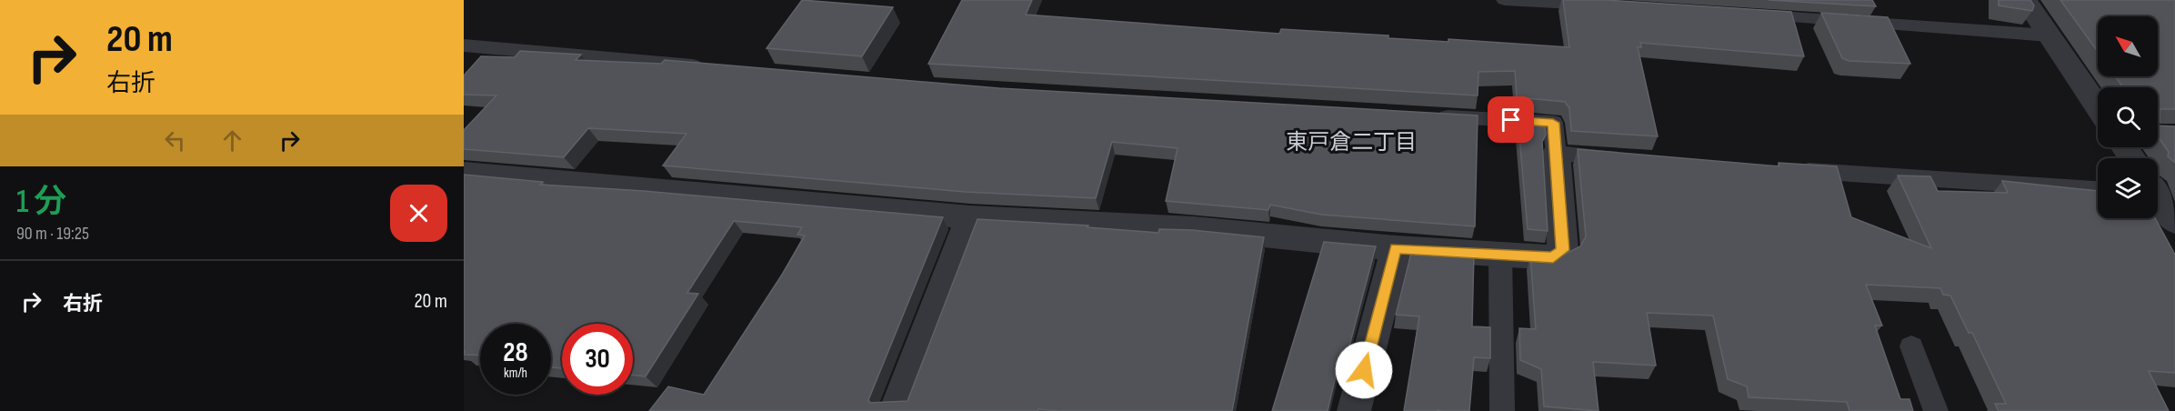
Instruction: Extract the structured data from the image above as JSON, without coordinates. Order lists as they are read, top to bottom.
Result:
{
  "districts": ["東戸倉二丁目"],
  "north": "top left",
  "page": {
    "turn": ["20 m", "右折"],
    "heading": ["1 分", "90 m · 19:25"],
    "list": [
      {
        "name": "右折",
        "value": "20 m"
      }
    ],
    "speed": "28 km/h",
    "limit": "30"
  }
}
